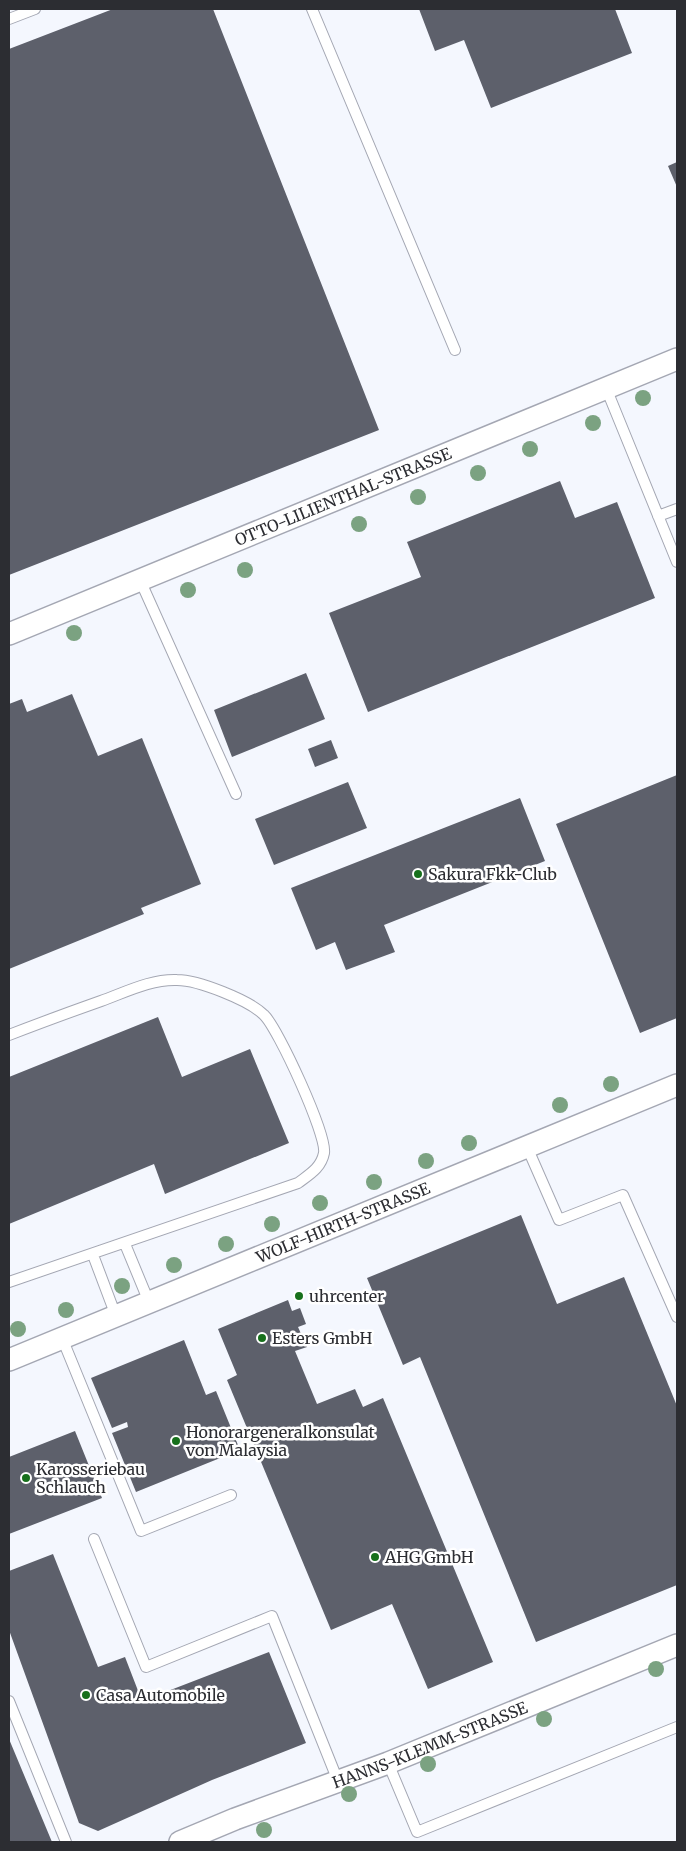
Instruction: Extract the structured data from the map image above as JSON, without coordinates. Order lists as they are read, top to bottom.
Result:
{
  "streets": {
    "street": ["OTTO-LILIENTHAL-STRASSE", "WOLF-HIRTH-STRASSE", "HANNS-KLEMM-STRASSE"]
  },
  "places": [
    "Sakura Fkk-Club",
    "uhrcenter",
    "Esters GmbH",
    "Honorargeneralkonsulat von Malaysia",
    "Karosseriebau Schlauch",
    "AHG GmbH",
    "Casa Automobile"
  ]
}
